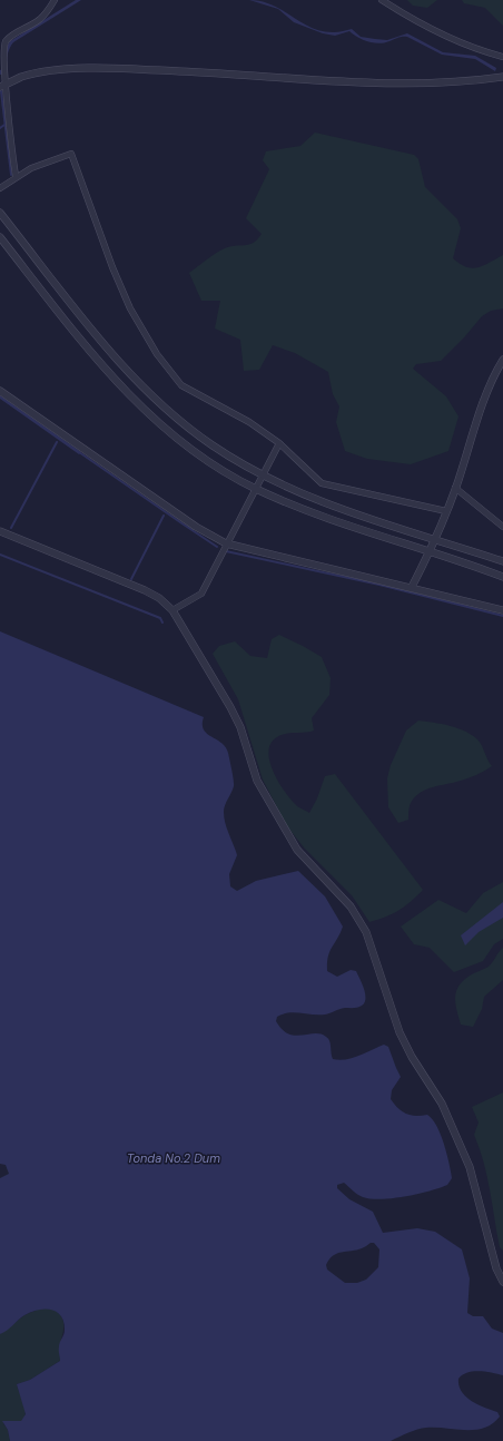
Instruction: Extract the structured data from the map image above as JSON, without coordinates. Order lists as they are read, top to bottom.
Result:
{
  "water": ["Tonda No.2 Dum"]
}
